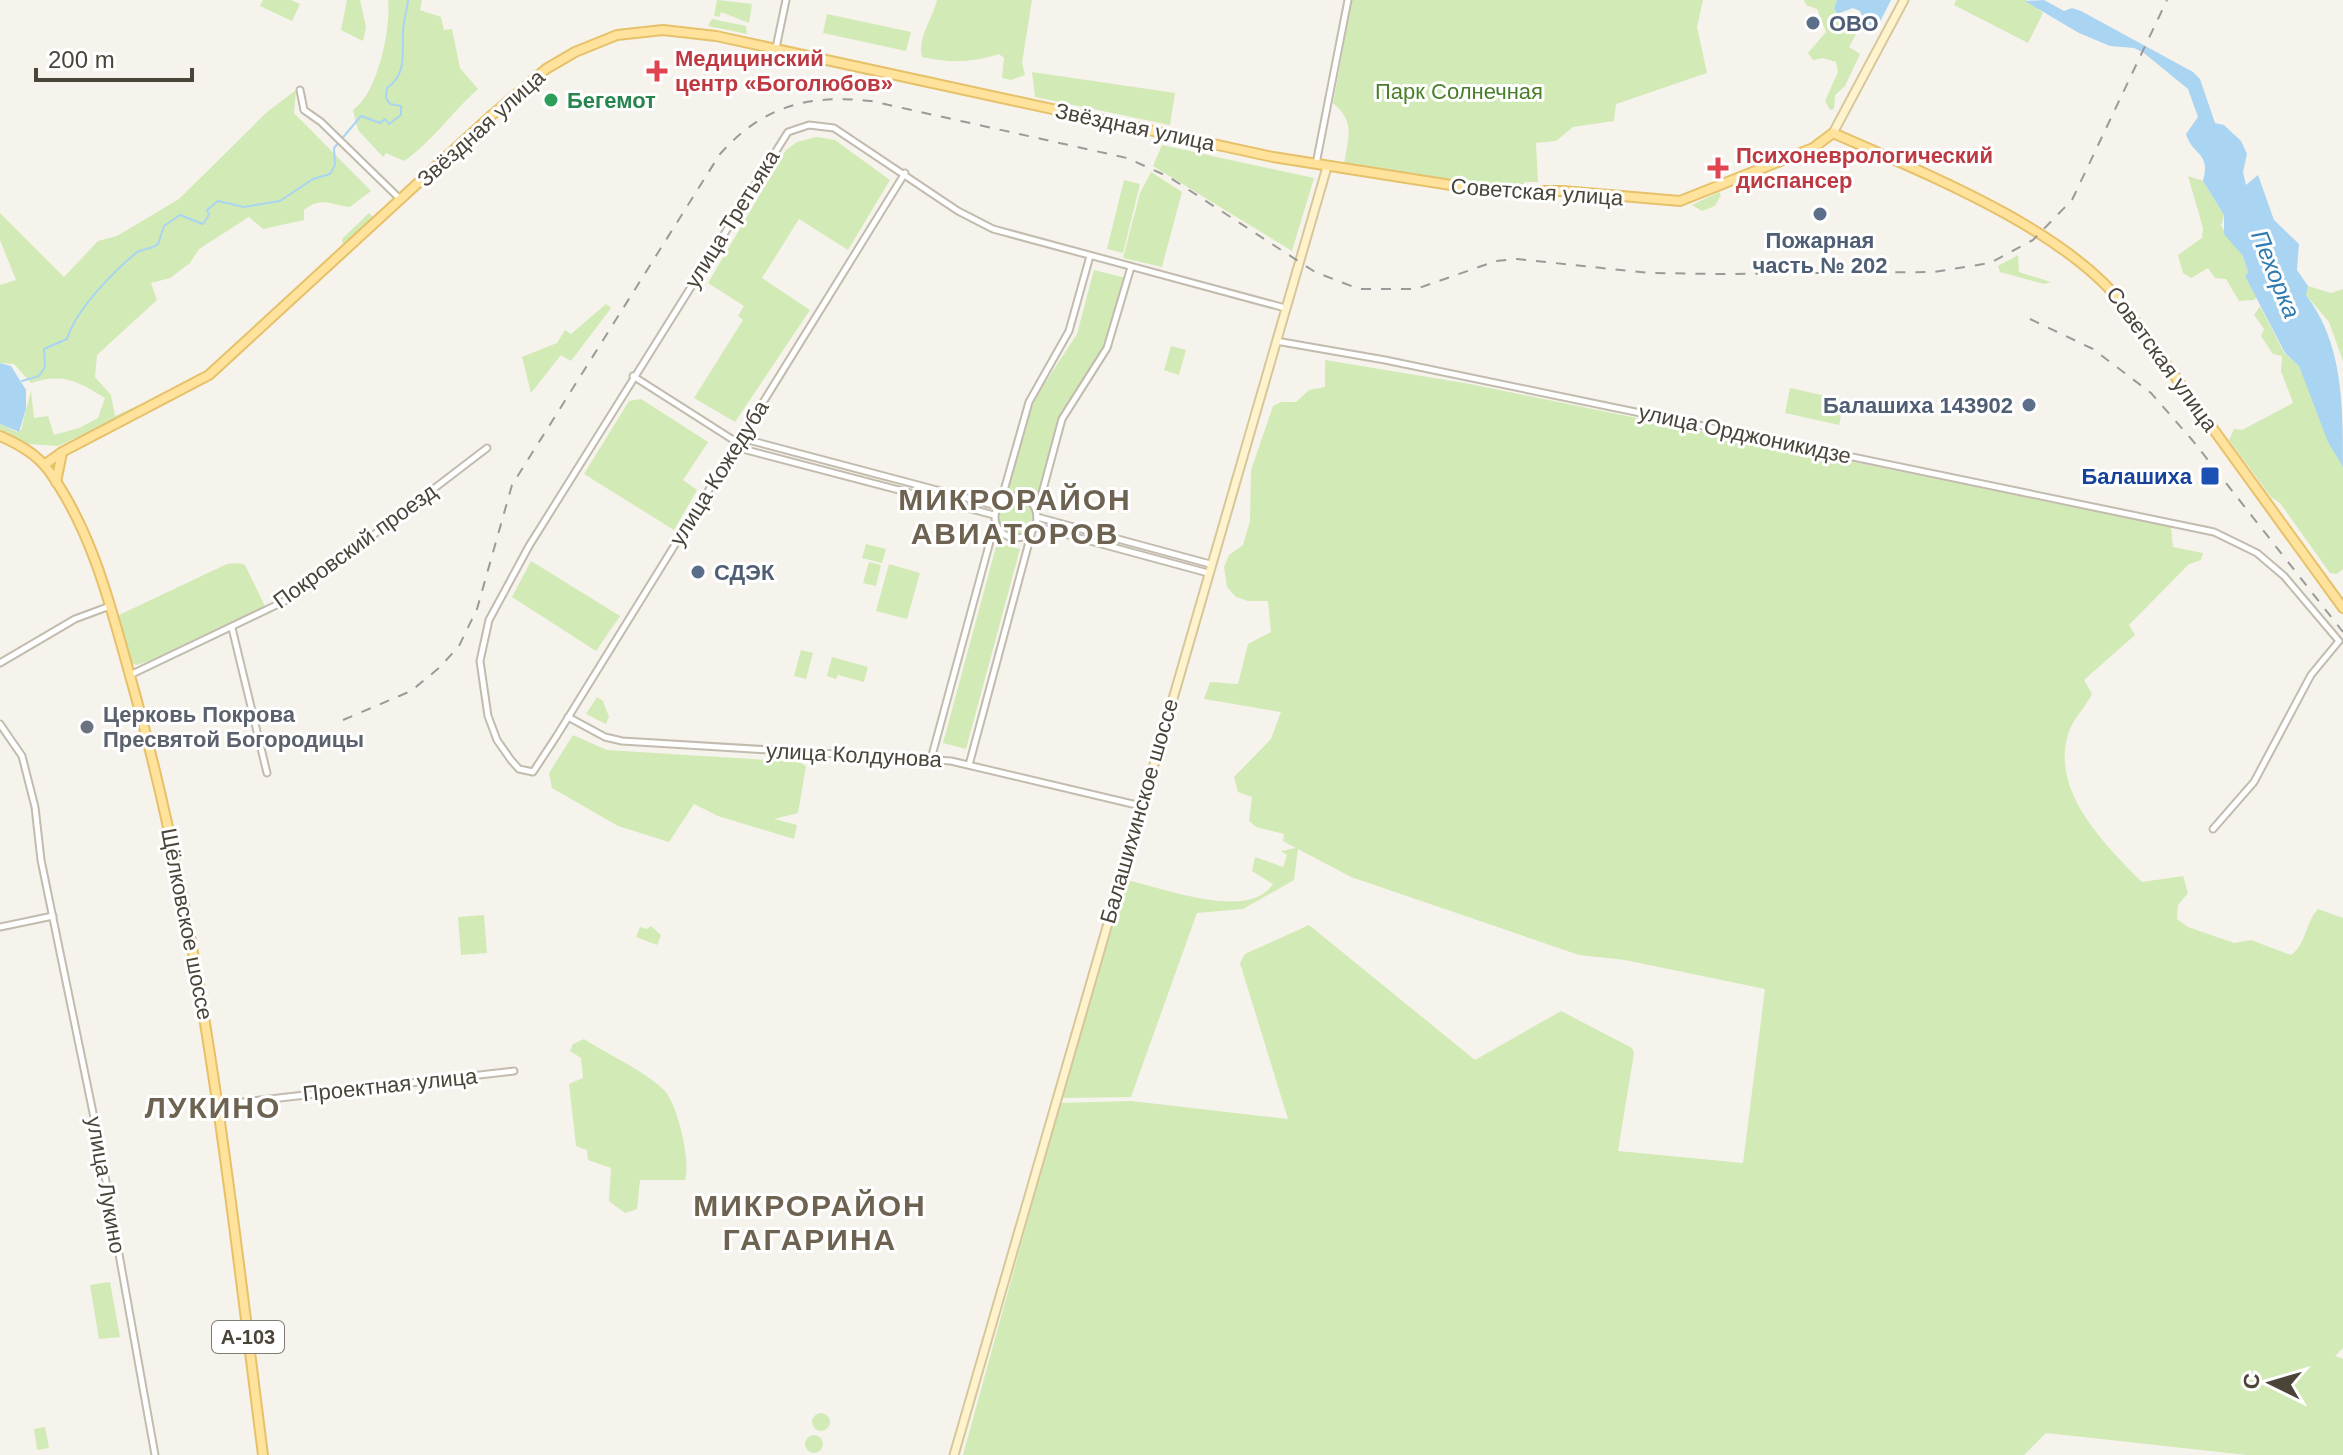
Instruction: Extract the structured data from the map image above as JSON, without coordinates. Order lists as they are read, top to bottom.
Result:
{
  "streets": {
    "main road": [
      "Звёздная улица",
      "Советская улица",
      "Балашихинское шоссе",
      "Щёлковское шоссе",
      "А-103"
    ],
    "street": [
      "улица Третьяка",
      "улица Орджоникидзе",
      "улица Кожедуба",
      "Покровский проезд",
      "улица Колдунова",
      "Проектная улица",
      "улица Лукино"
    ]
  },
  "crossings": [
    ["Звёздная улица", "Советская улица"],
    ["Звёздная улица", "Балашихинское шоссе"],
    ["Звёздная улица", "Щёлковское шоссе"],
    ["Советская улица", "Балашихинское шоссе"],
    ["улица Третьяка", "улица Кожедуба"],
    ["улица Третьяка", "Балашихинское шоссе"],
    ["улица Орджоникидзе", "Балашихинское шоссе"],
    ["улица Кожедуба", "улица Колдунова"],
    ["Покровский проезд", "Щёлковское шоссе"],
    ["улица Колдунова", "Балашихинское шоссе"],
    ["Щёлковское шоссе", "Проектная улица"]
  ],
  "districts": ["МИКРОРАЙОН АВИАТОРОВ", "ЛУКИНО", "МИКРОРАЙОН ГАГАРИНА"],
  "water": ["Пехорка"],
  "parks": ["Парк Солнечная"],
  "places": {
    "other": [
      "ОВО",
      "Бегемот",
      "Пожарная часть № 202",
      "Балашиха 143902",
      "СДЭК",
      "Церковь Покрова Пресвятой Богородицы"
    ],
    "health": ["Медицинский центр «Боголюбов»", "Психоневрологический диспансер"],
    "transit": ["Балашиха"]
  },
  "scale_bar": "200 m",
  "north": "left"
}
